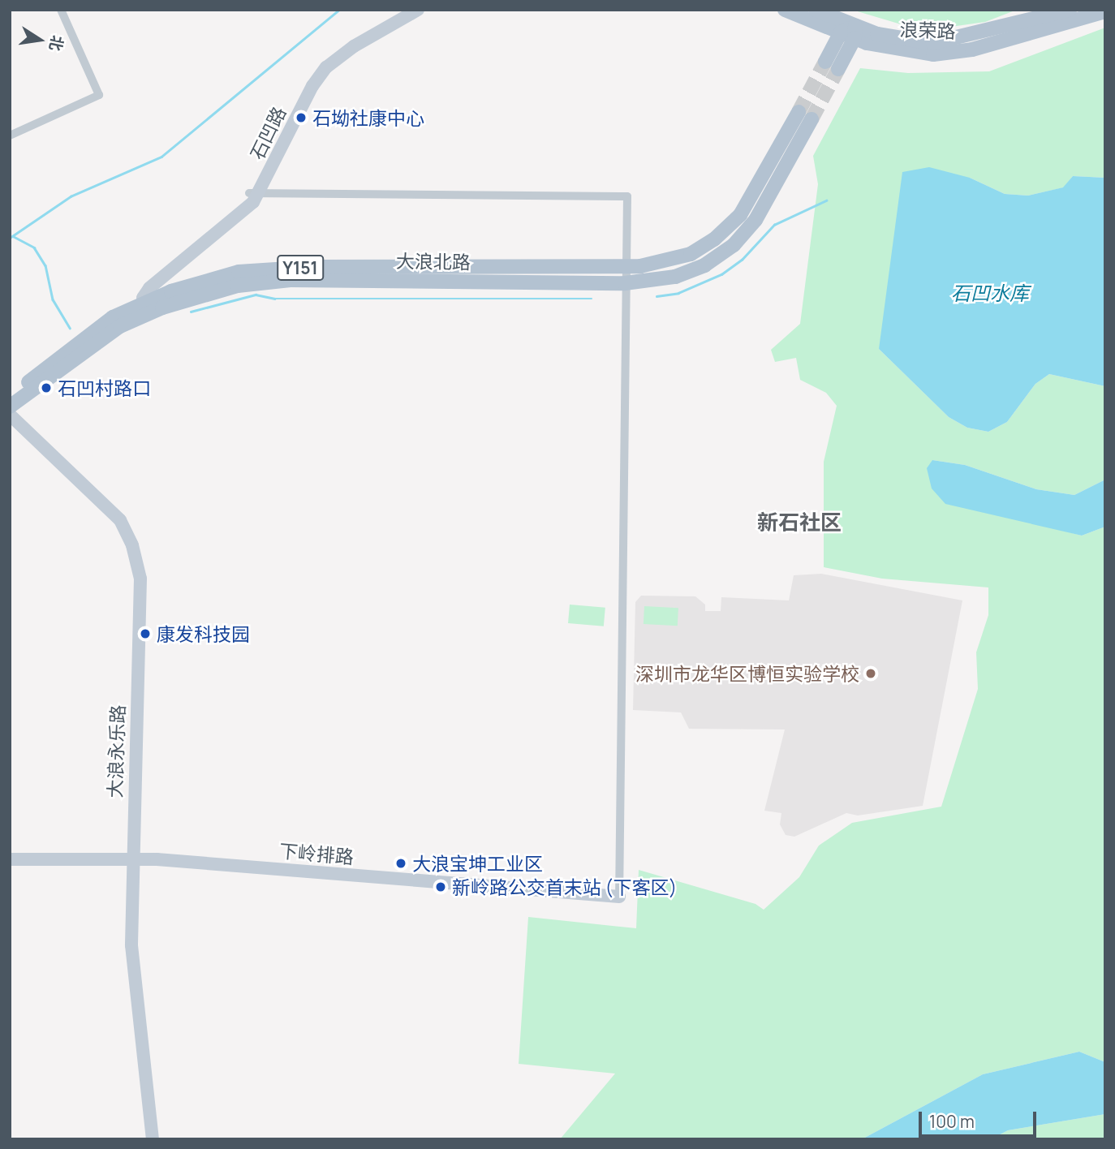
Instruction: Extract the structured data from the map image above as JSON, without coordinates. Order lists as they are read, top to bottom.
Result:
{
  "streets": {
    "main road": ["浪荣路", "大浪北路", "Y151"],
    "street": ["石凹路", "大浪永乐路", "下岭排路"]
  },
  "crossings": [
    ["石凹路", "大浪北路"],
    ["大浪永乐路", "下岭排路"]
  ],
  "districts": ["新石社区"],
  "water": ["石凹水库"],
  "places": [
    "石坳社康中心",
    "石凹村路口",
    "康发科技园",
    "深圳市龙华区博恒实验学校",
    "大浪宝坤工业区",
    "新岭路公交首末站 (下客区)"
  ],
  "scale_bar": "100 m",
  "north": "right"
}
